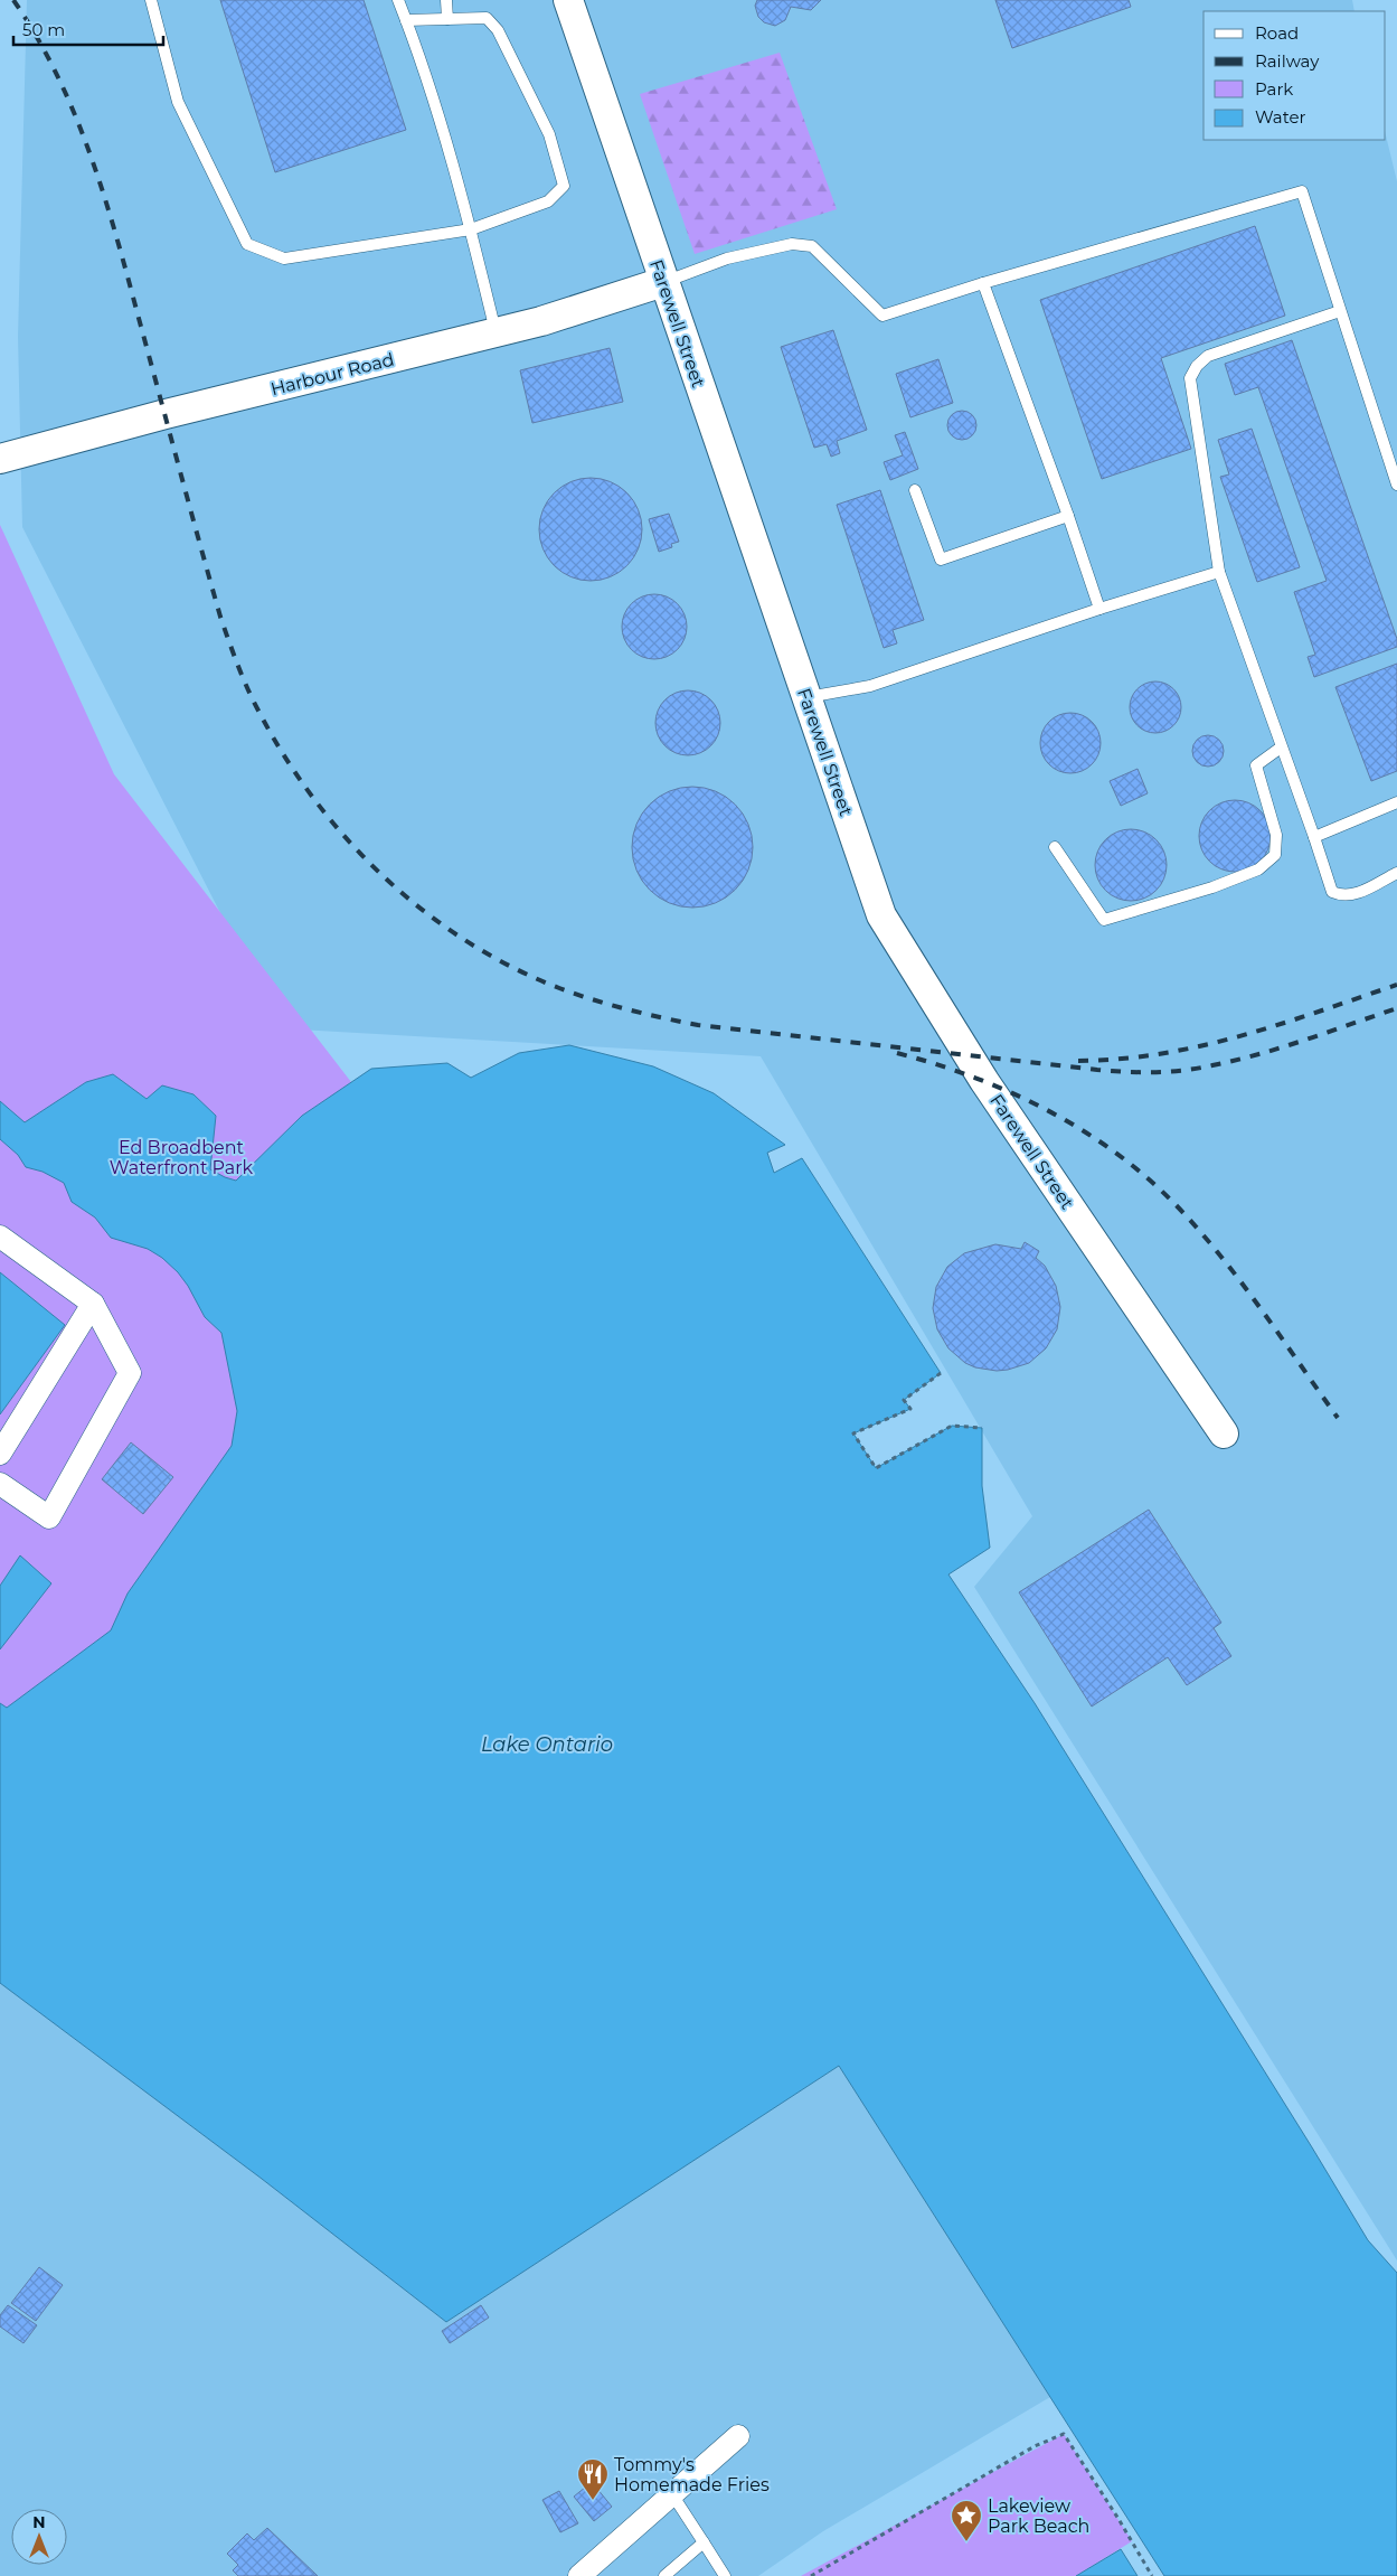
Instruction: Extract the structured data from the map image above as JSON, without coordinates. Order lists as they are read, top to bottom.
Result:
{
  "streets": {
    "street": ["Farewell Street", "Harbour Road"]
  },
  "crossings": [
    ["Farewell Street", "Harbour Road"]
  ],
  "water": ["Lake Ontario"],
  "parks": ["Ed Broadbent Waterfront Park"],
  "places": {
    "restaurant": ["Tommy's Homemade Fries"],
    "place": ["Lakeview Park Beach"]
  },
  "legend": [
    "Road",
    "Railway",
    "Park",
    "Water"
  ],
  "scale_bar": "50 m",
  "north": "top"
}
